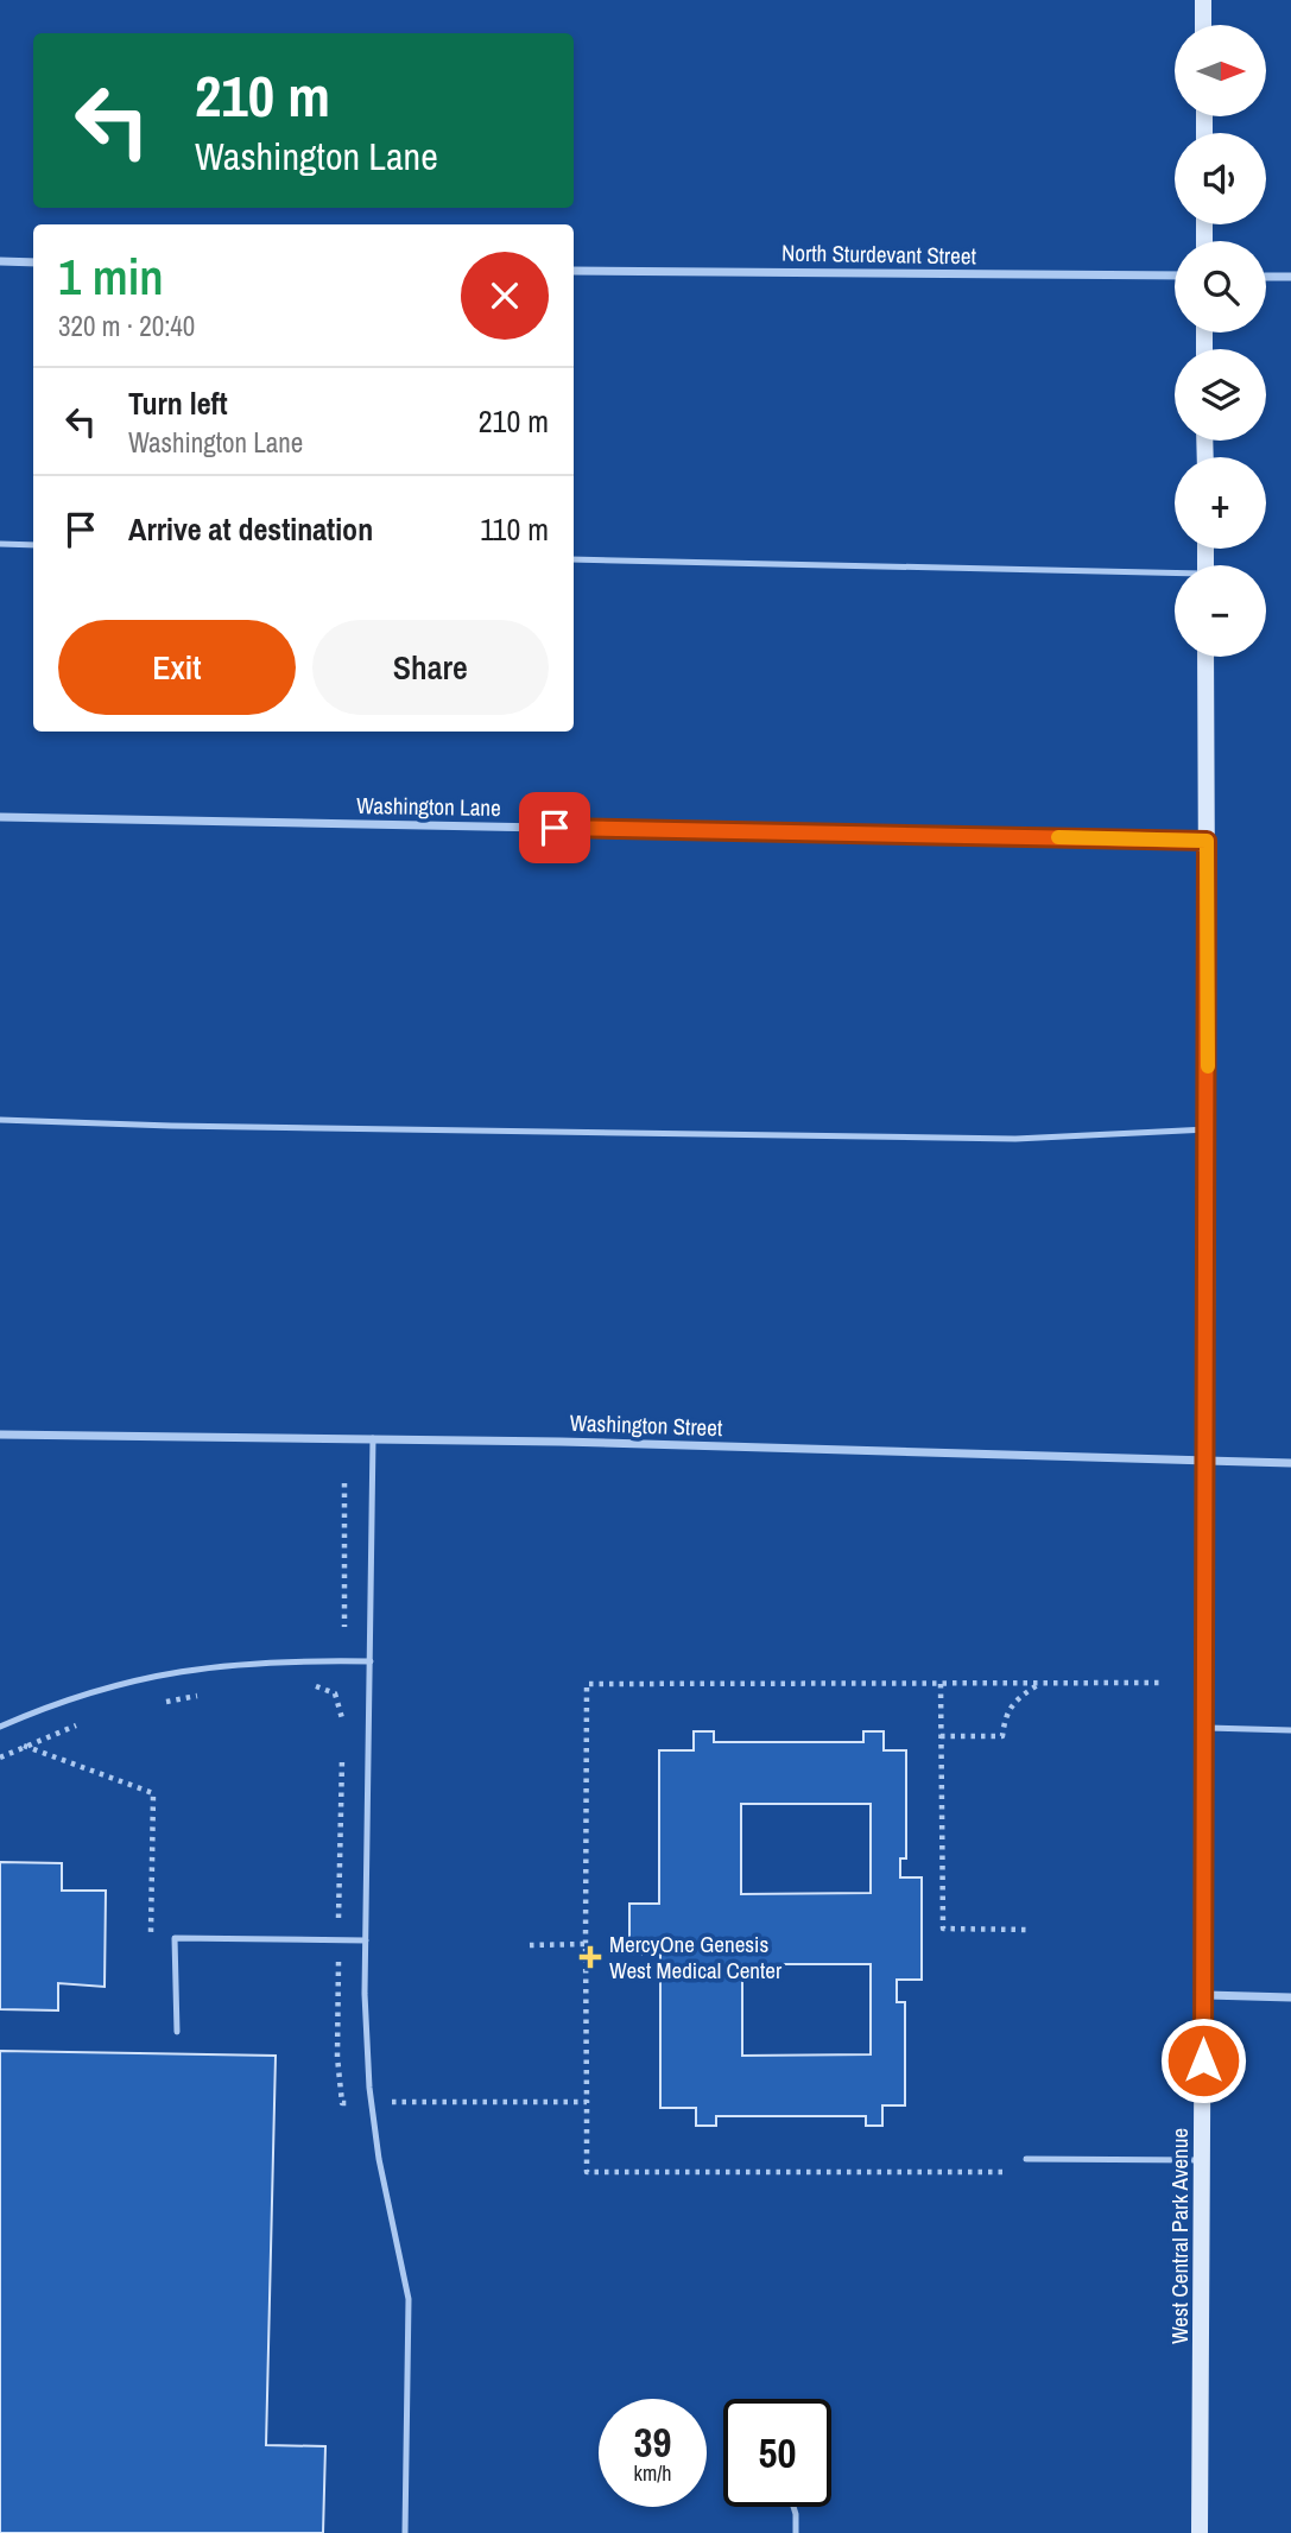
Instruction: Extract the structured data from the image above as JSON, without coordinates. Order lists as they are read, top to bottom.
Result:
{
  "streets": {
    "main road": ["West Central Park Avenue"],
    "street": ["North Sturdevant Street", "Washington Lane", "Washington Street"]
  },
  "crossings": [
    ["Washington Lane", "West Central Park Avenue"],
    ["Washington Street", "West Central Park Avenue"]
  ],
  "places": {
    "health": ["MercyOne Genesis West Medical Center"]
  },
  "north": "right",
  "page": {
    "map_buttons": ["+", "−"],
    "turn": ["210 m", "Washington Lane"],
    "heading": ["1 min", "320 m · 20:40"],
    "list": [
      {
        "name": "Turn left",
        "note": "Washington Lane",
        "value": "210 m"
      },
      {
        "name": "Arrive at destination",
        "value": "110 m"
      }
    ],
    "buttons": ["Exit", "Share"],
    "speed": "39 km/h",
    "limit": "50"
  }
}
